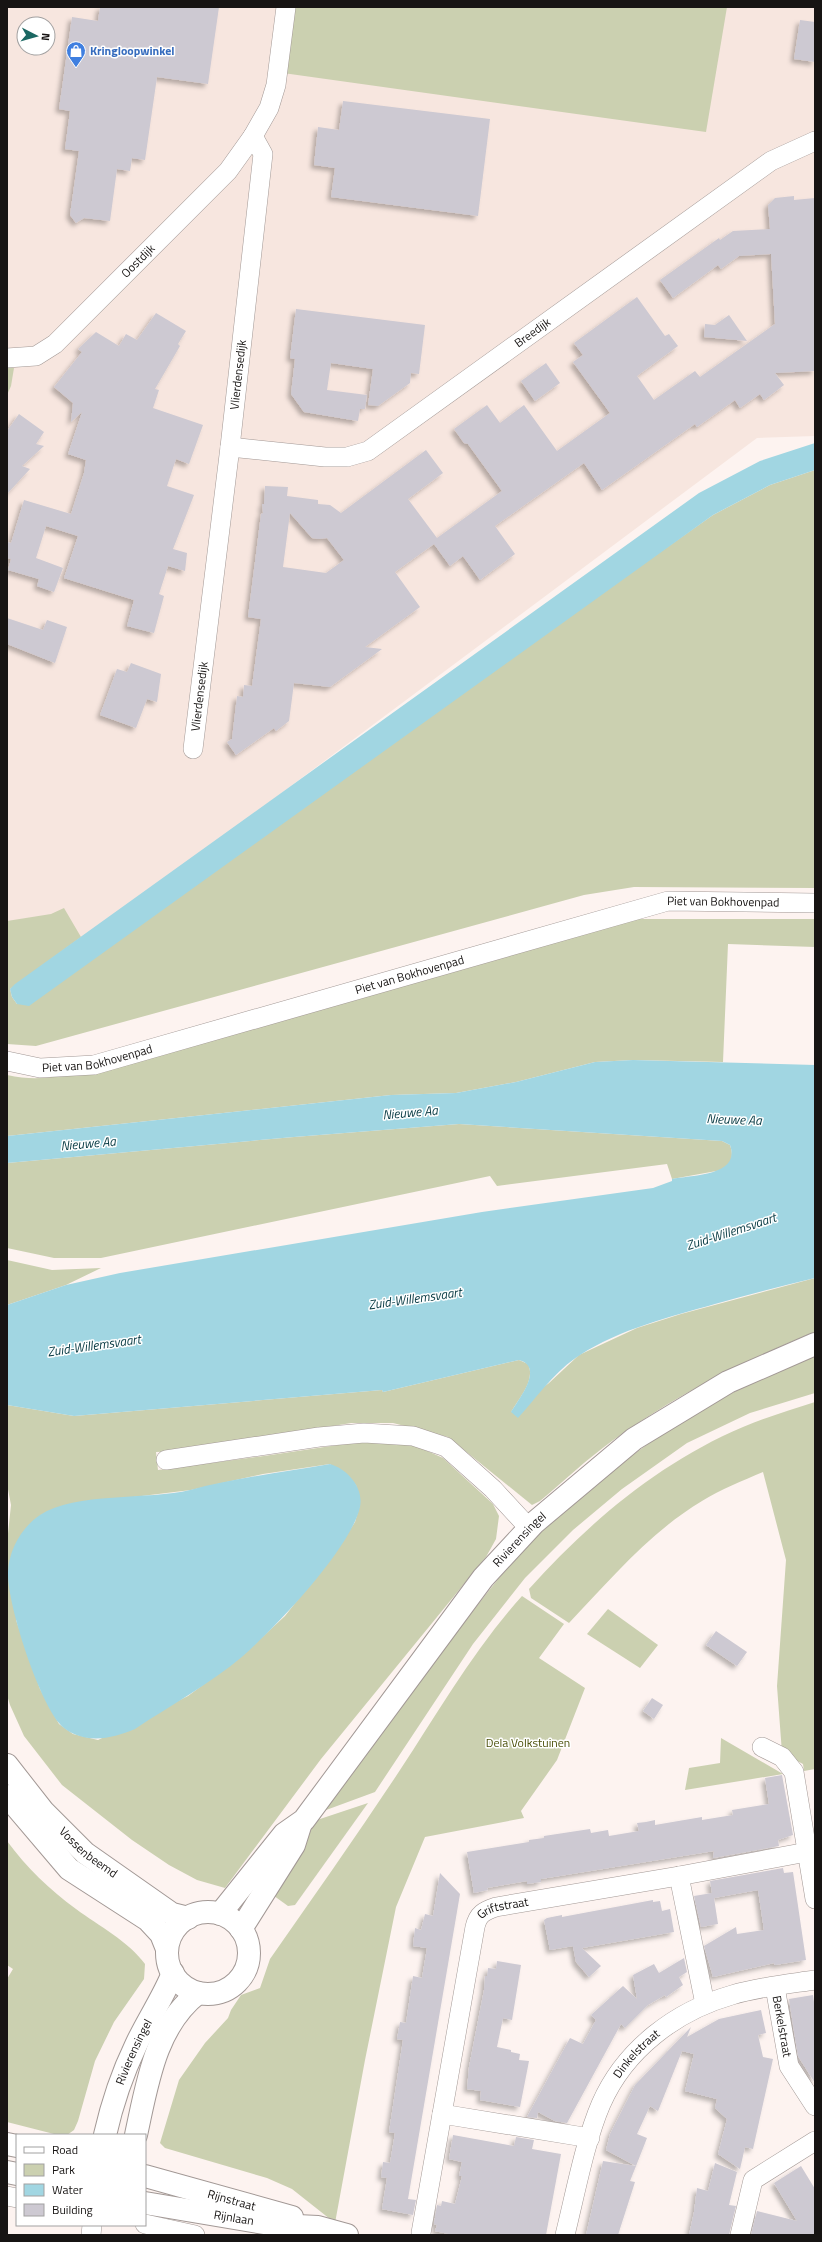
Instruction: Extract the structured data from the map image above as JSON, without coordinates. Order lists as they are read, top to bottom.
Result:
{
  "streets": {
    "main road": [
      "Rivierensingel",
      "Vossenbeemd",
      "Rijnstraat",
      "Rijnlaan"
    ],
    "street": [
      "Oostdijk",
      "Breedijk",
      "Vlierdensedijk",
      "Piet van Bokhovenpad",
      "Griftstraat",
      "Berkelstraat",
      "Dinkelstraat"
    ]
  },
  "crossings": [
    ["Oostdijk", "Vlierdensedijk"],
    ["Breedijk", "Vlierdensedijk"],
    ["Rivierensingel", "Vossenbeemd"],
    ["Berkelstraat", "Dinkelstraat"],
    ["Rijnstraat", "Rijnlaan"]
  ],
  "water": ["Nieuwe Aa", "Zuid-Willemsvaart"],
  "parks": ["Dela Volkstuinen"],
  "places": {
    "shop": ["Kringloopwinkel"]
  },
  "legend": [
    "Road",
    "Park",
    "Water",
    "Building"
  ],
  "north": "right"
}
